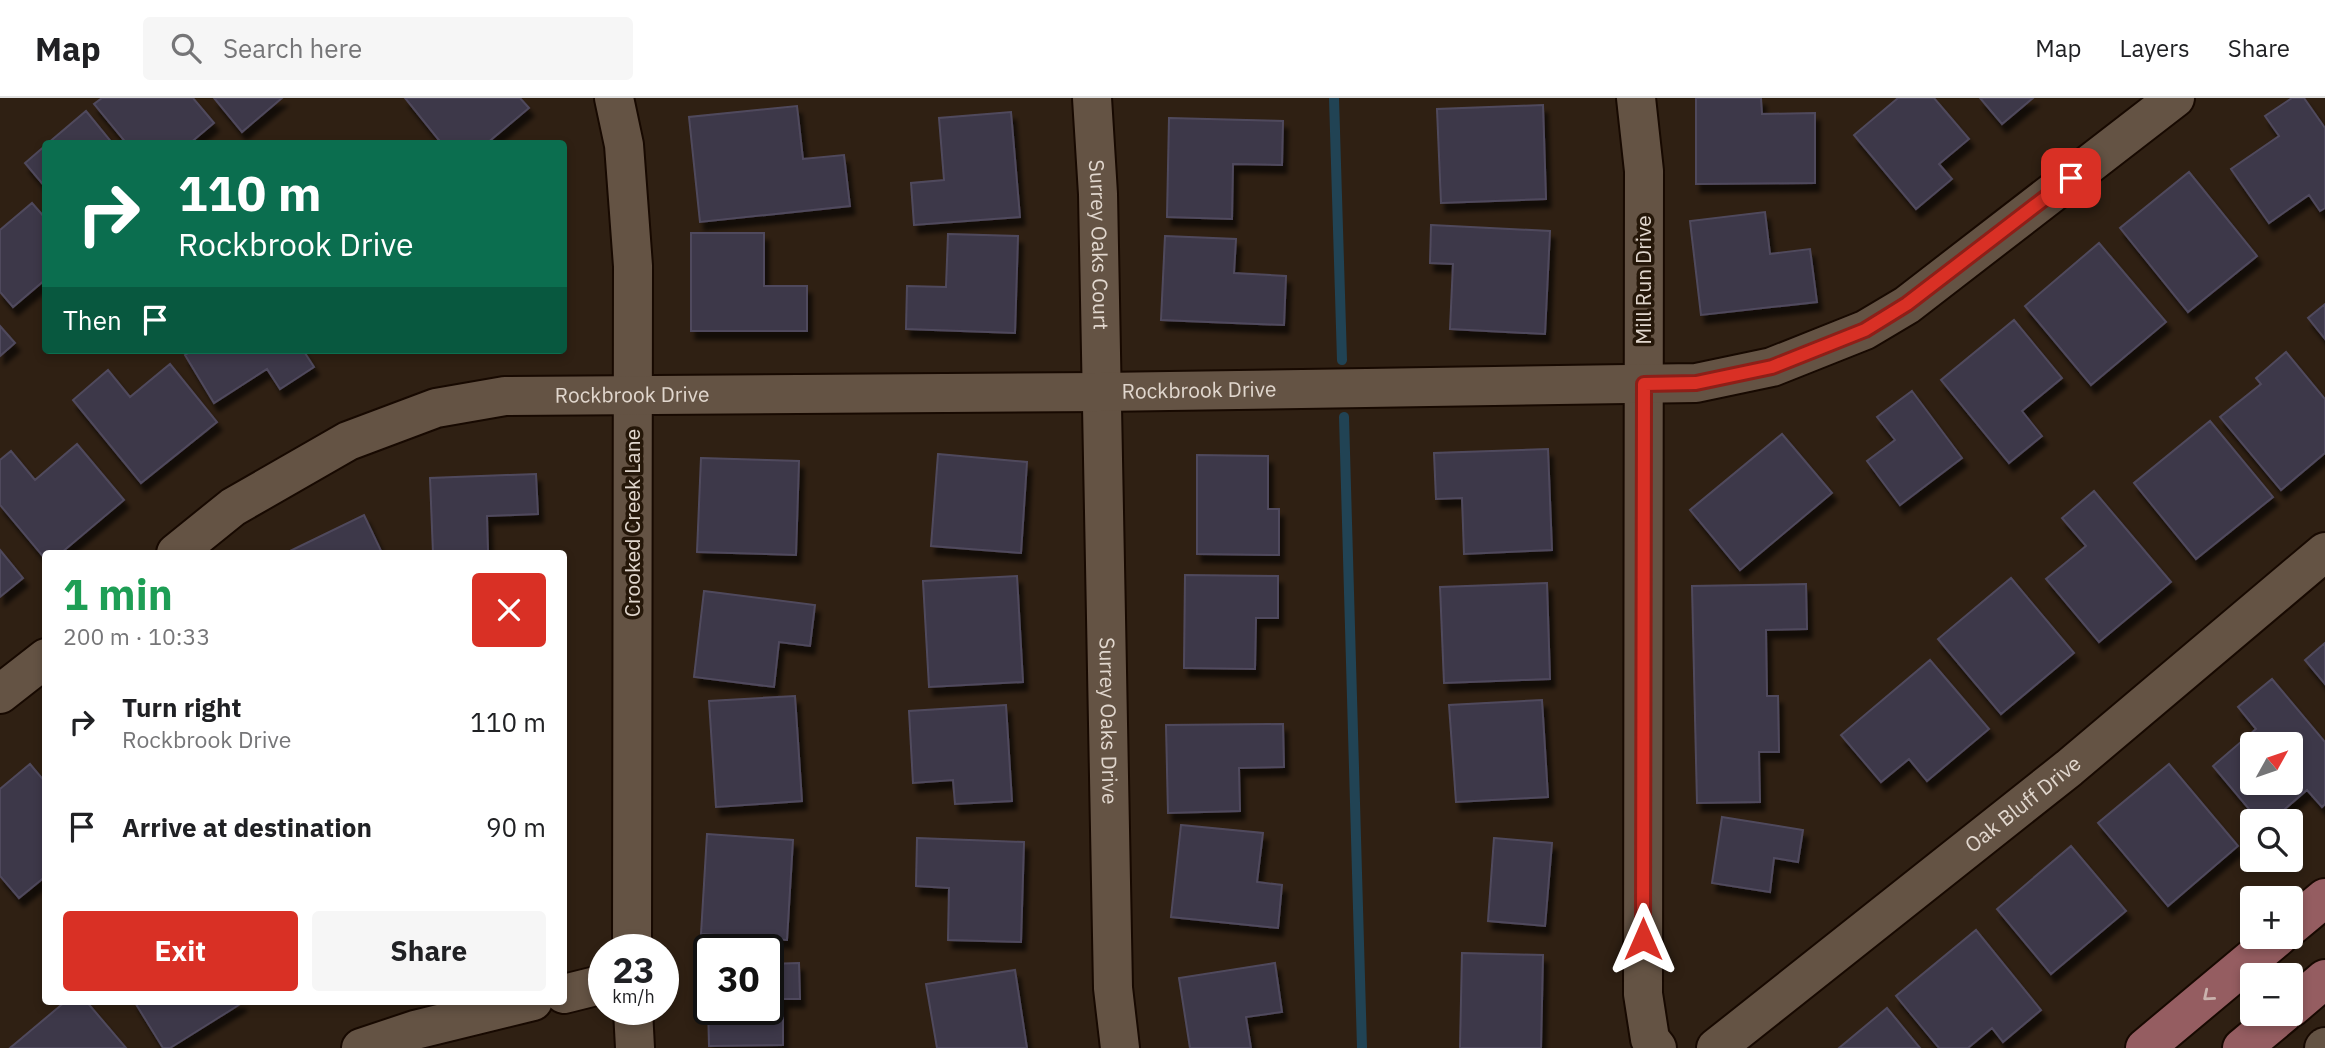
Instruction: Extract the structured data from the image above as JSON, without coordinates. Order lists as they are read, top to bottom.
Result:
{
  "streets": {
    "street": [
      "Surrey Oaks Court",
      "Mill Run Drive",
      "Rockbrook Drive",
      "Crooked Creek Lane",
      "Surrey Oaks Drive",
      "Oak Bluff Drive"
    ]
  },
  "crossings": [
    ["Surrey Oaks Court", "Rockbrook Drive"],
    ["Surrey Oaks Court", "Surrey Oaks Drive"],
    ["Mill Run Drive", "Rockbrook Drive"],
    ["Rockbrook Drive", "Crooked Creek Lane"],
    ["Rockbrook Drive", "Surrey Oaks Drive"]
  ],
  "north": "top right",
  "page": {
    "header": "Map",
    "search": "Search here",
    "nav": ["Map", "Layers", "Share"],
    "turn": ["110 m", "Rockbrook Drive"],
    "then": "Then",
    "heading": ["1 min", "200 m · 10:33"],
    "list": [
      {
        "name": "Turn right",
        "note": "Rockbrook Drive",
        "value": "110 m"
      },
      {
        "name": "Arrive at destination",
        "value": "90 m"
      }
    ],
    "map_buttons": ["+", "−"],
    "buttons": ["Exit", "Share"],
    "speed": "23 km/h",
    "limit": "30"
  }
}
